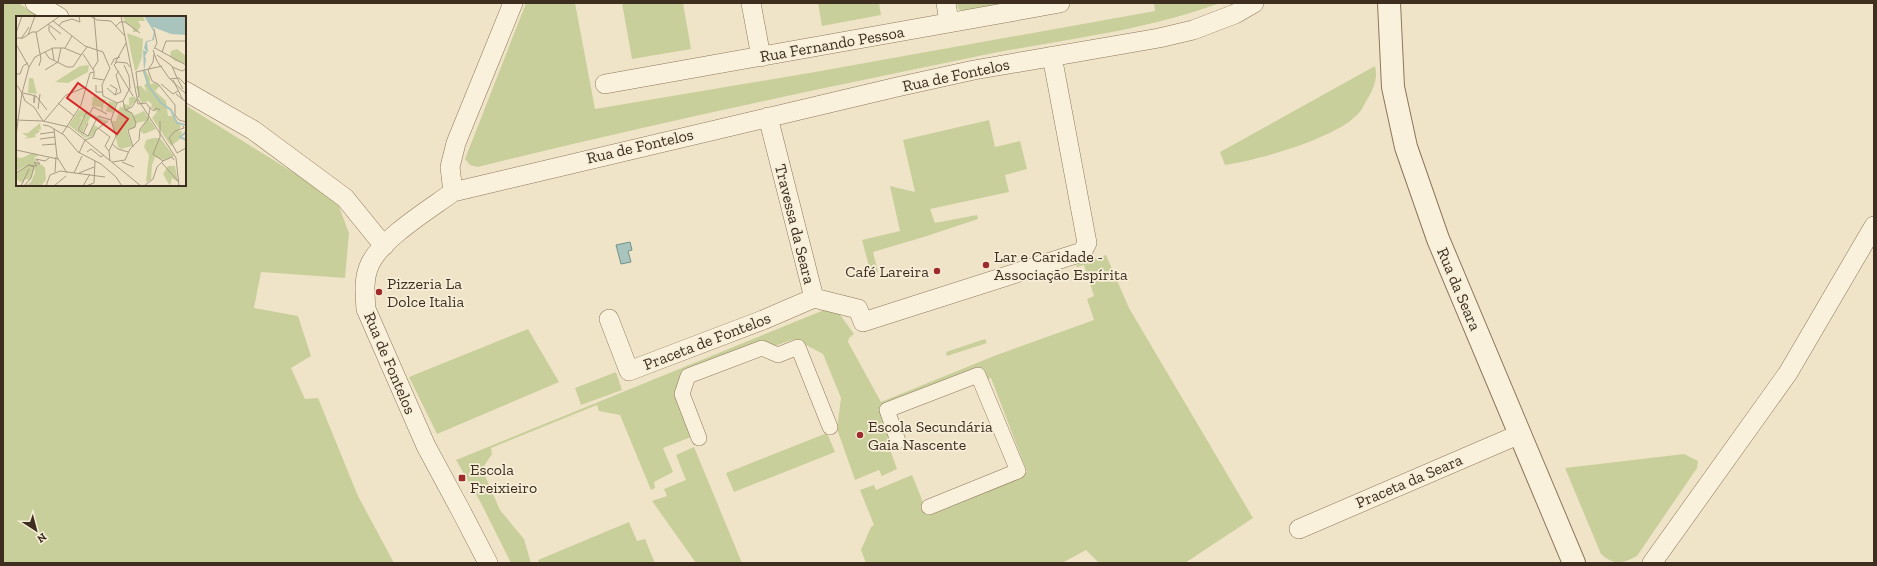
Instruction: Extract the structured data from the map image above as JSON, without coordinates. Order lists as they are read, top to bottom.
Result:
{
  "streets": {
    "street": [
      "Rua Fernando Pessoa",
      "Rua de Fontelos",
      "Travessa da Seara",
      "Rua da Seara",
      "Praceta de Fontelos",
      "Praceta da Seara"
    ]
  },
  "crossings": [
    ["Rua de Fontelos", "Travessa da Seara"],
    ["Travessa da Seara", "Praceta de Fontelos"],
    ["Rua da Seara", "Praceta da Seara"]
  ],
  "places": {
    "other": [
      "Lar e Caridade - Associação Espírita",
      "Café Lareira",
      "Pizzeria La Dolce Italia",
      "Escola Secundária Gaia Nascente"
    ],
    "transit": ["Escola Freixieiro"]
  },
  "north": "bottom right"
}
